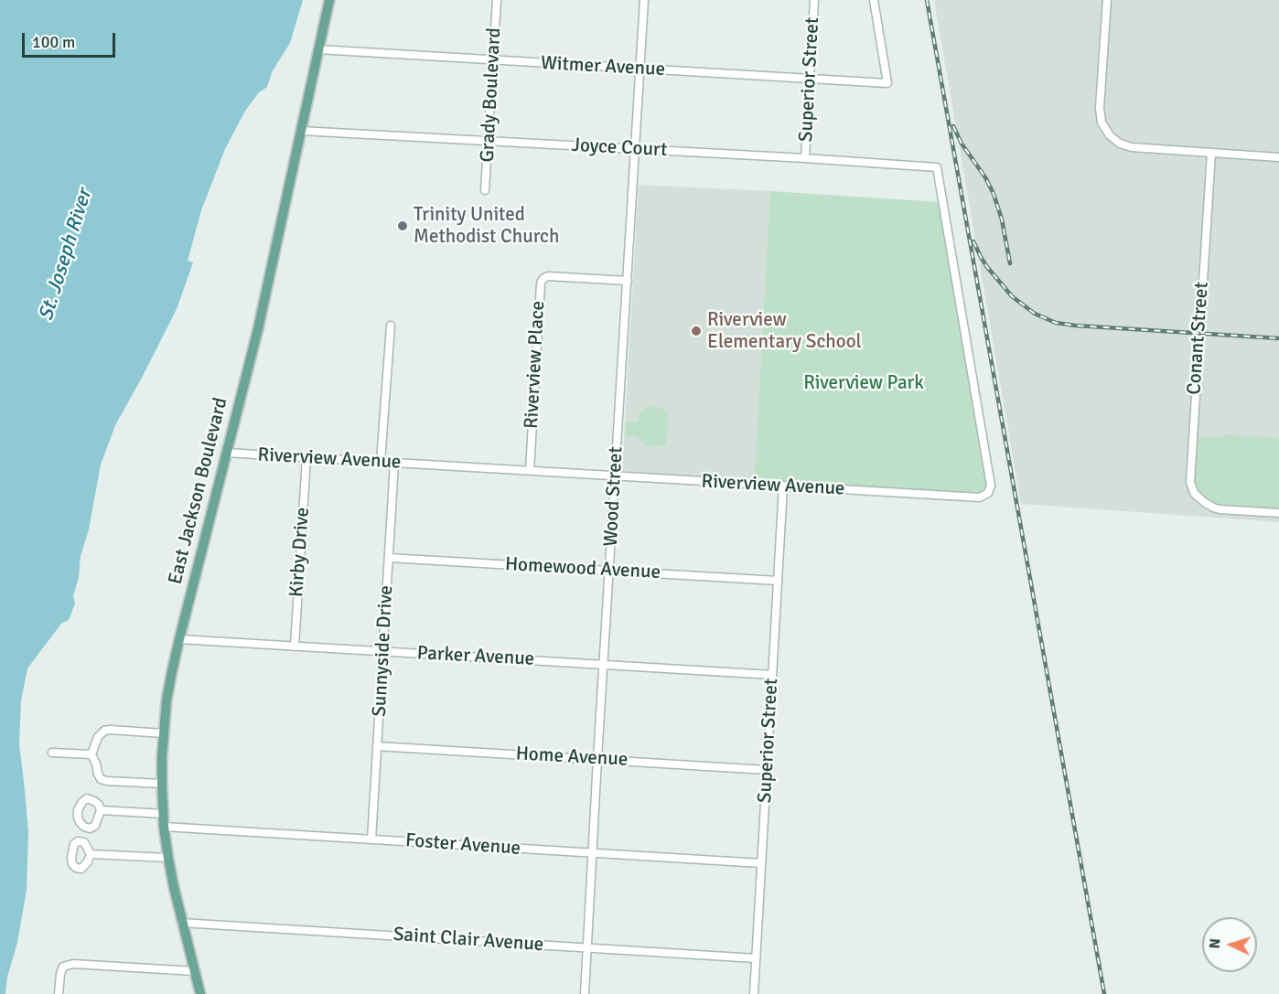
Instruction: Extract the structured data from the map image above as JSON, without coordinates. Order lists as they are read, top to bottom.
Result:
{
  "streets": {
    "main road": ["East Jackson Boulevard"],
    "street": [
      "Witmer Avenue",
      "Superior Street",
      "Grady Boulevard",
      "Joyce Court",
      "Conant Street",
      "Riverview Place",
      "Riverview Avenue",
      "Wood Street",
      "Kirby Drive",
      "Homewood Avenue",
      "Sunnyside Drive",
      "Parker Avenue",
      "Home Avenue",
      "Foster Avenue",
      "Saint Clair Avenue"
    ]
  },
  "crossings": [
    ["Witmer Avenue", "Superior Street"],
    ["Witmer Avenue", "Grady Boulevard"],
    ["Witmer Avenue", "East Jackson Boulevard"],
    ["Witmer Avenue", "Wood Street"],
    ["Superior Street", "Joyce Court"],
    ["Superior Street", "Riverview Avenue"],
    ["Superior Street", "Homewood Avenue"],
    ["Superior Street", "Parker Avenue"],
    ["Superior Street", "Home Avenue"],
    ["Superior Street", "Foster Avenue"],
    ["Superior Street", "Saint Clair Avenue"],
    ["Grady Boulevard", "Joyce Court"],
    ["Joyce Court", "Riverview Avenue"],
    ["Joyce Court", "East Jackson Boulevard"],
    ["Joyce Court", "Wood Street"],
    ["Riverview Place", "Riverview Avenue"],
    ["Riverview Place", "Wood Street"],
    ["Riverview Avenue", "East Jackson Boulevard"],
    ["Riverview Avenue", "Wood Street"],
    ["Riverview Avenue", "Kirby Drive"],
    ["Riverview Avenue", "Sunnyside Drive"],
    ["East Jackson Boulevard", "Parker Avenue"],
    ["East Jackson Boulevard", "Foster Avenue"],
    ["East Jackson Boulevard", "Saint Clair Avenue"],
    ["Wood Street", "Homewood Avenue"],
    ["Wood Street", "Parker Avenue"],
    ["Wood Street", "Home Avenue"],
    ["Wood Street", "Foster Avenue"],
    ["Wood Street", "Saint Clair Avenue"],
    ["Kirby Drive", "Parker Avenue"],
    ["Homewood Avenue", "Sunnyside Drive"],
    ["Sunnyside Drive", "Parker Avenue"],
    ["Sunnyside Drive", "Home Avenue"],
    ["Sunnyside Drive", "Foster Avenue"]
  ],
  "water": ["St. Joseph River"],
  "parks": ["Riverview Park"],
  "places": ["Trinity United Methodist Church", "Riverview Elementary School"],
  "scale_bar": "100 m",
  "north": "left"
}
